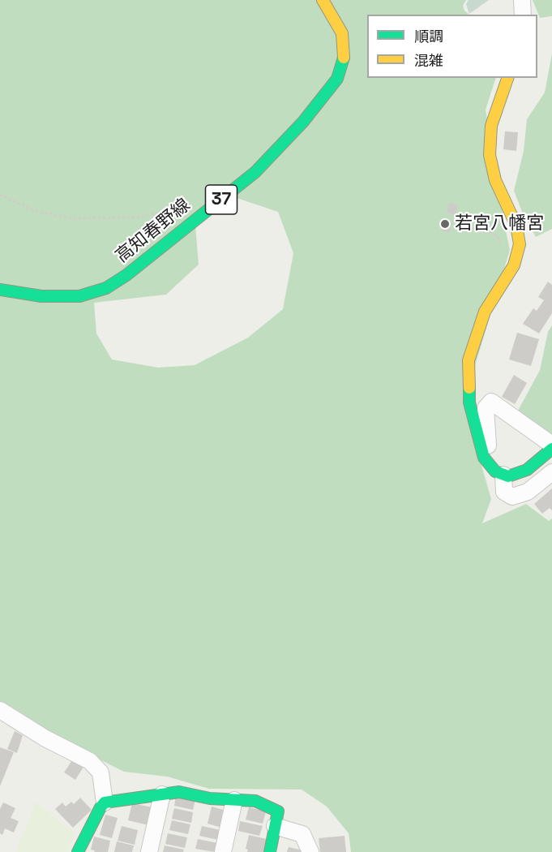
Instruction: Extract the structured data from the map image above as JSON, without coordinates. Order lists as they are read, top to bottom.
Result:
{
  "streets": {
    "street": ["37", "高知春野線"]
  },
  "places": ["若宮八幡宮"],
  "legend": ["順調", "混雑"]
}
